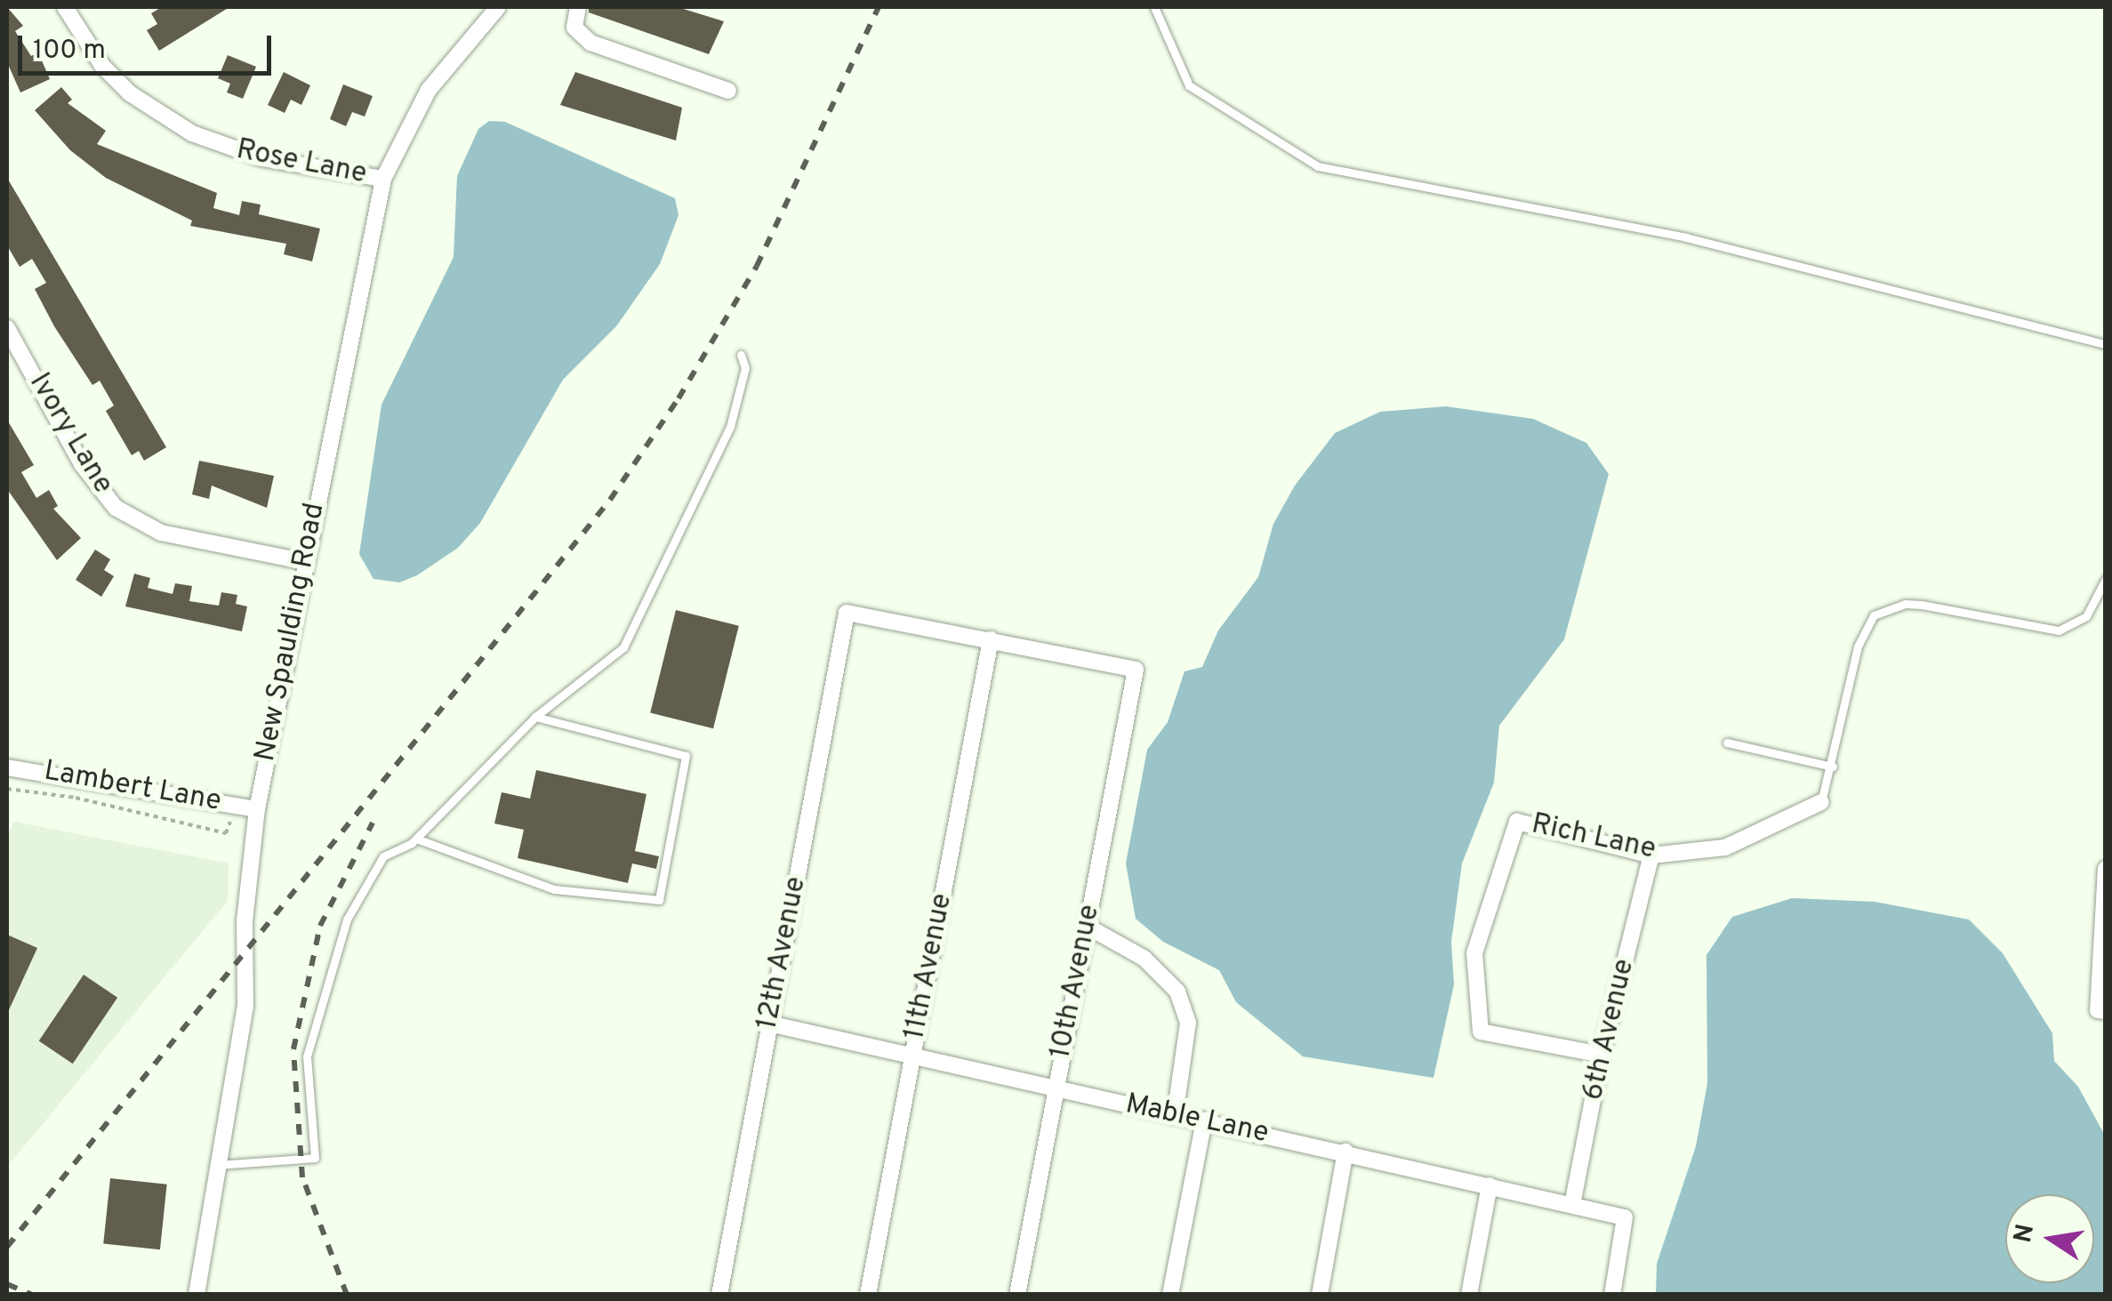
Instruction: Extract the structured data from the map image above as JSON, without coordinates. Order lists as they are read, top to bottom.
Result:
{
  "streets": {
    "street": [
      "Rose Lane",
      "Ivory Lane",
      "New Spaulding Road",
      "Lambert Lane",
      "Rich Lane",
      "12th Avenue",
      "11th Avenue",
      "10th Avenue",
      "6th Avenue",
      "Mable Lane"
    ]
  },
  "crossings": [
    ["Rose Lane", "New Spaulding Road"],
    ["Ivory Lane", "New Spaulding Road"],
    ["New Spaulding Road", "Lambert Lane"],
    ["Rich Lane", "6th Avenue"],
    ["12th Avenue", "11th Avenue"],
    ["12th Avenue", "10th Avenue"],
    ["12th Avenue", "Mable Lane"],
    ["11th Avenue", "10th Avenue"],
    ["11th Avenue", "Mable Lane"],
    ["10th Avenue", "Mable Lane"],
    ["6th Avenue", "Mable Lane"]
  ],
  "scale_bar": "100 m",
  "north": "left"
}
